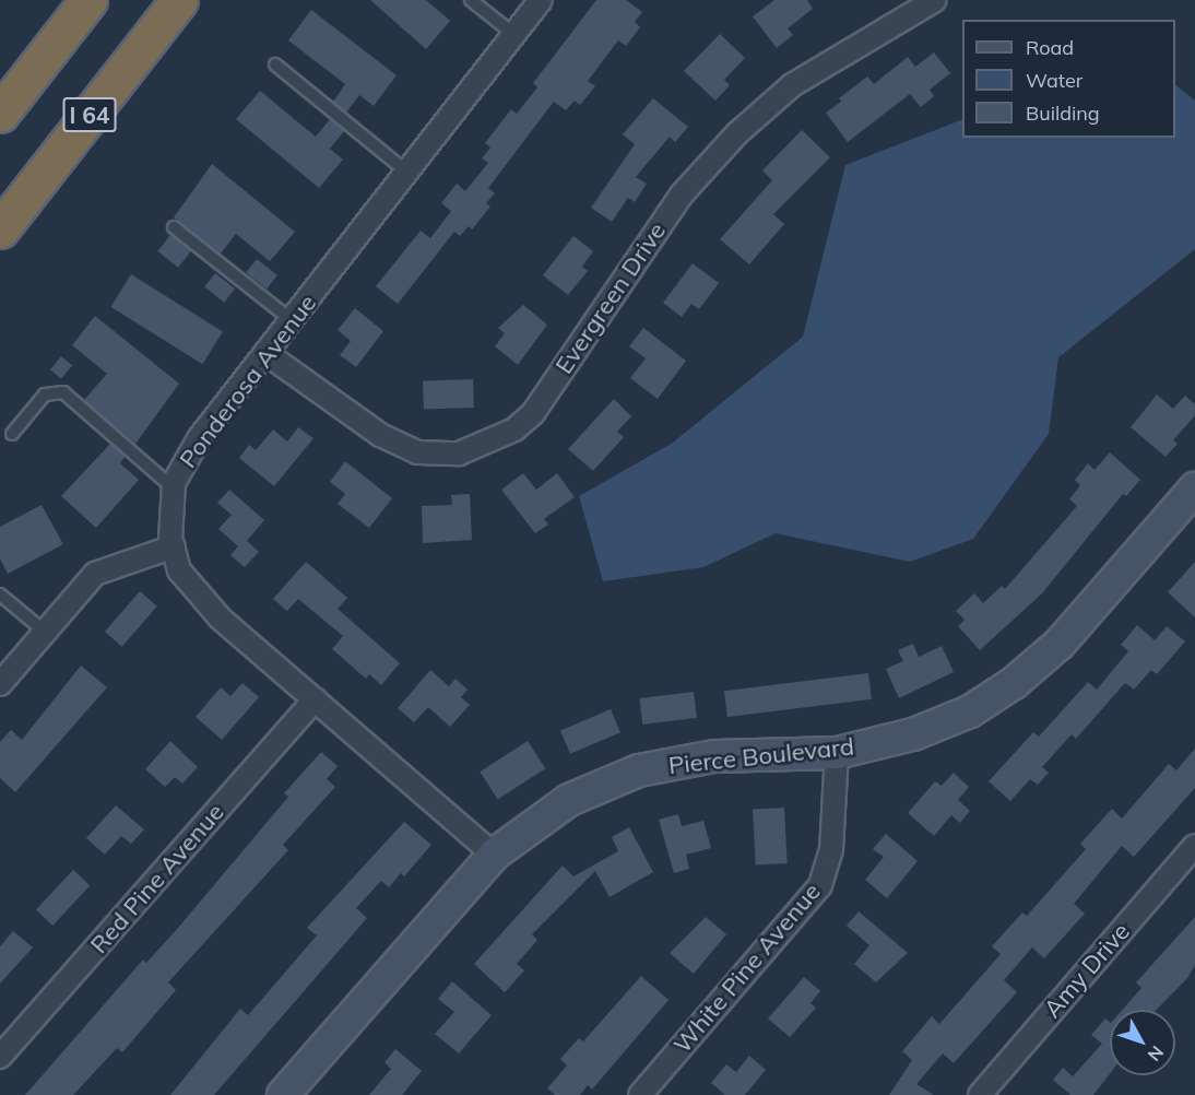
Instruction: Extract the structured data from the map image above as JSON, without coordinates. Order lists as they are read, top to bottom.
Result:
{
  "streets": {
    "highway": ["I 64"],
    "street": [
      "Evergreen Drive",
      "Ponderosa Avenue",
      "Pierce Boulevard",
      "Red Pine Avenue",
      "White Pine Avenue",
      "Amy Drive"
    ]
  },
  "crossings": [
    ["Evergreen Drive", "Ponderosa Avenue"],
    ["Ponderosa Avenue", "Pierce Boulevard"],
    ["Ponderosa Avenue", "Red Pine Avenue"],
    ["Pierce Boulevard", "White Pine Avenue"]
  ],
  "legend": ["Road", "Water", "Building"],
  "north": "bottom right"
}
